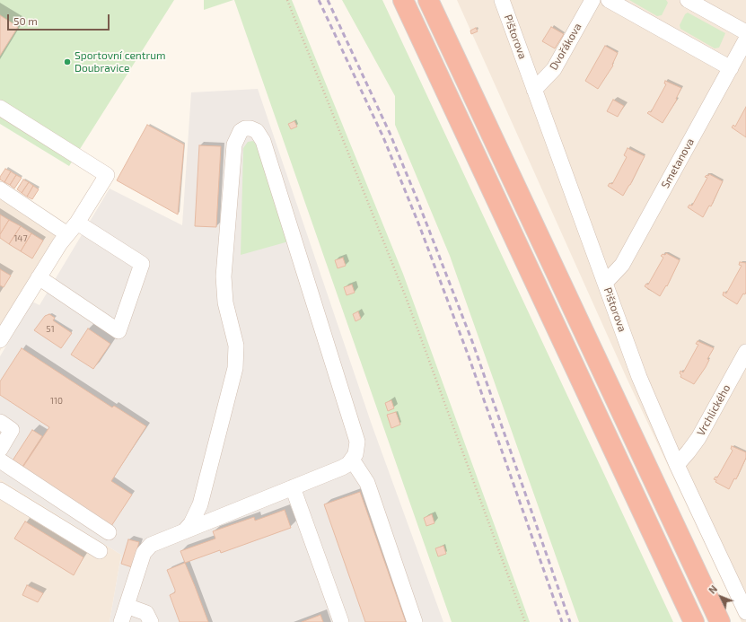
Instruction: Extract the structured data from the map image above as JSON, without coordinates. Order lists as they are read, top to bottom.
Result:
{
  "streets": {
    "street": [
      "Pištorova",
      "Dvořákova",
      "Smetanova",
      "Vrchlického"
    ]
  },
  "crossings": [
    ["Pištorova", "Dvořákova"],
    ["Pištorova", "Smetanova"],
    ["Pištorova", "Vrchlického"]
  ],
  "places": ["Sportovní centrum Doubravice"],
  "house_numbers": ["147", "51", "110"],
  "scale_bar": "50 m",
  "north": "top left"
}
